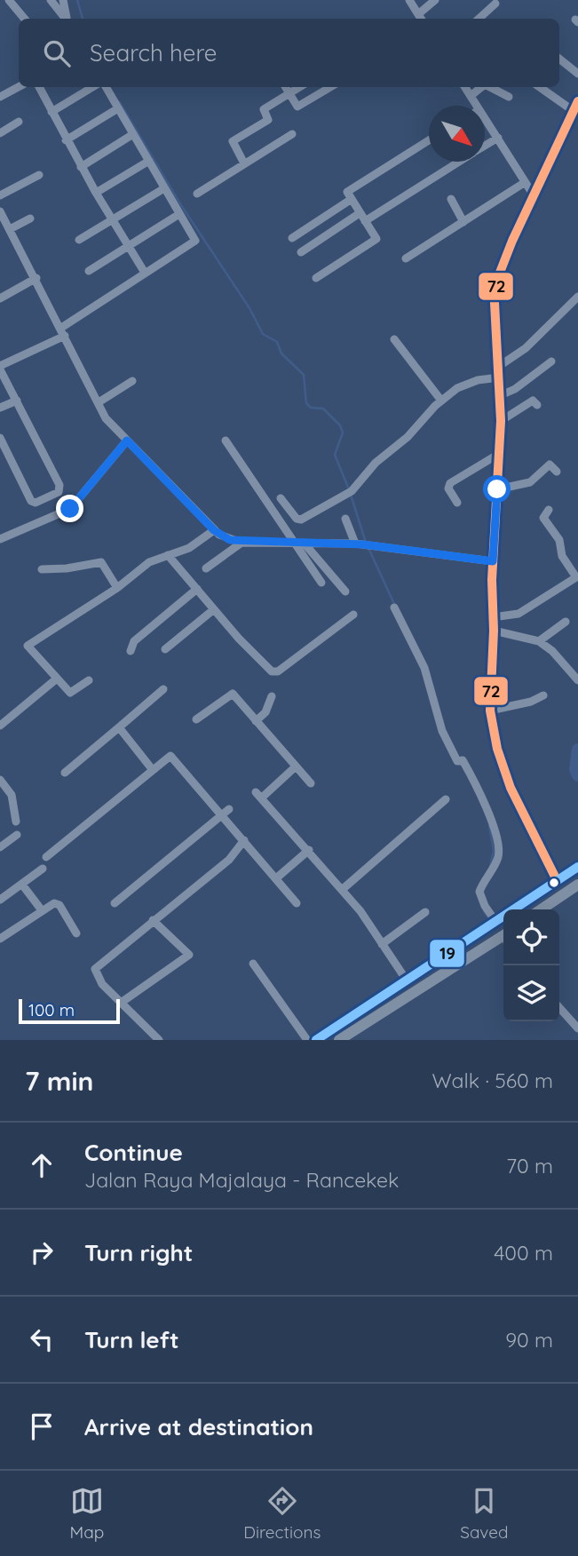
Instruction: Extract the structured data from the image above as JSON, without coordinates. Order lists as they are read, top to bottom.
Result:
{
  "lines": ["transit line 72", "transit line 19"],
  "scale_bar": "100 m",
  "north": "bottom right",
  "page": {
    "search": "Search here",
    "scale": "100 m",
    "heading": ["7 min", "Walk · 560 m"],
    "list": [
      ["Continue", "Jalan Raya Majalaya - Rancekek", "70 m"],
      ["Turn right", "400 m"],
      ["Turn left", "90 m"],
      "Arrive at destination"
    ],
    "nav": ["Map", "Directions", "Saved"]
  }
}
